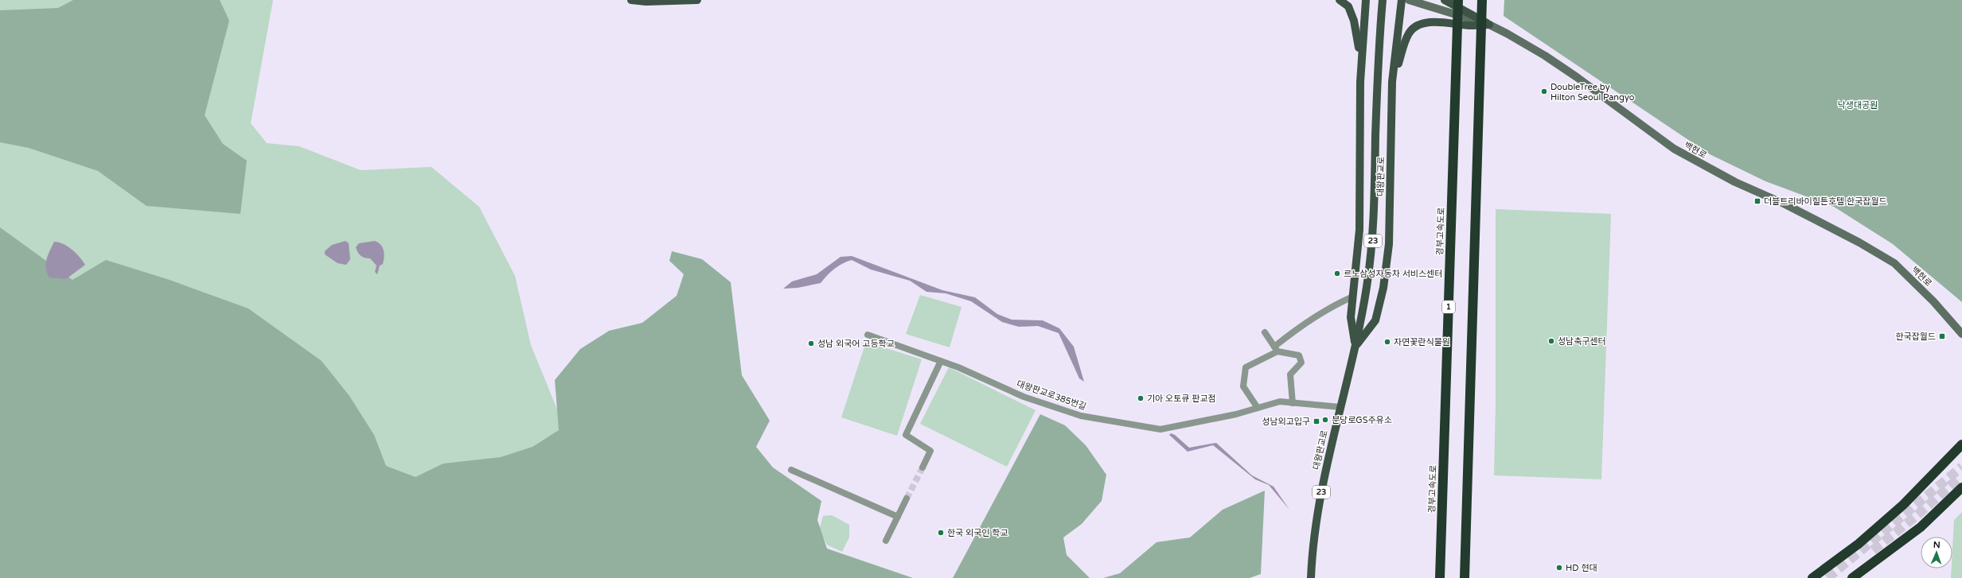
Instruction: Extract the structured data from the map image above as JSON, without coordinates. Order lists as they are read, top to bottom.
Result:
{
  "streets": {
    "highway": ["경부고속도로", "1"],
    "main road": ["백현로", "대왕판교로", "23"],
    "street": ["대왕판교로385번길"]
  },
  "crossings": [
    ["대왕판교로", "대왕판교로385번길"]
  ],
  "parks": ["낙생대공원"],
  "places": {
    "other": [
      "DoubleTree by Hilton Seoul Pangyo",
      "르노삼성자동차 서비스센터",
      "성남축구센터",
      "자연꽃란식물원",
      "성남 외국어 고등학교",
      "기아 오토큐 판교점",
      "분당로GS주유소",
      "한국 외국인 학교",
      "HD 현대"
    ],
    "transit": ["더블트리바이힐튼호텔.한국잡월드", "한국잡월드", "성남외고입구"]
  },
  "north": "top"
}
